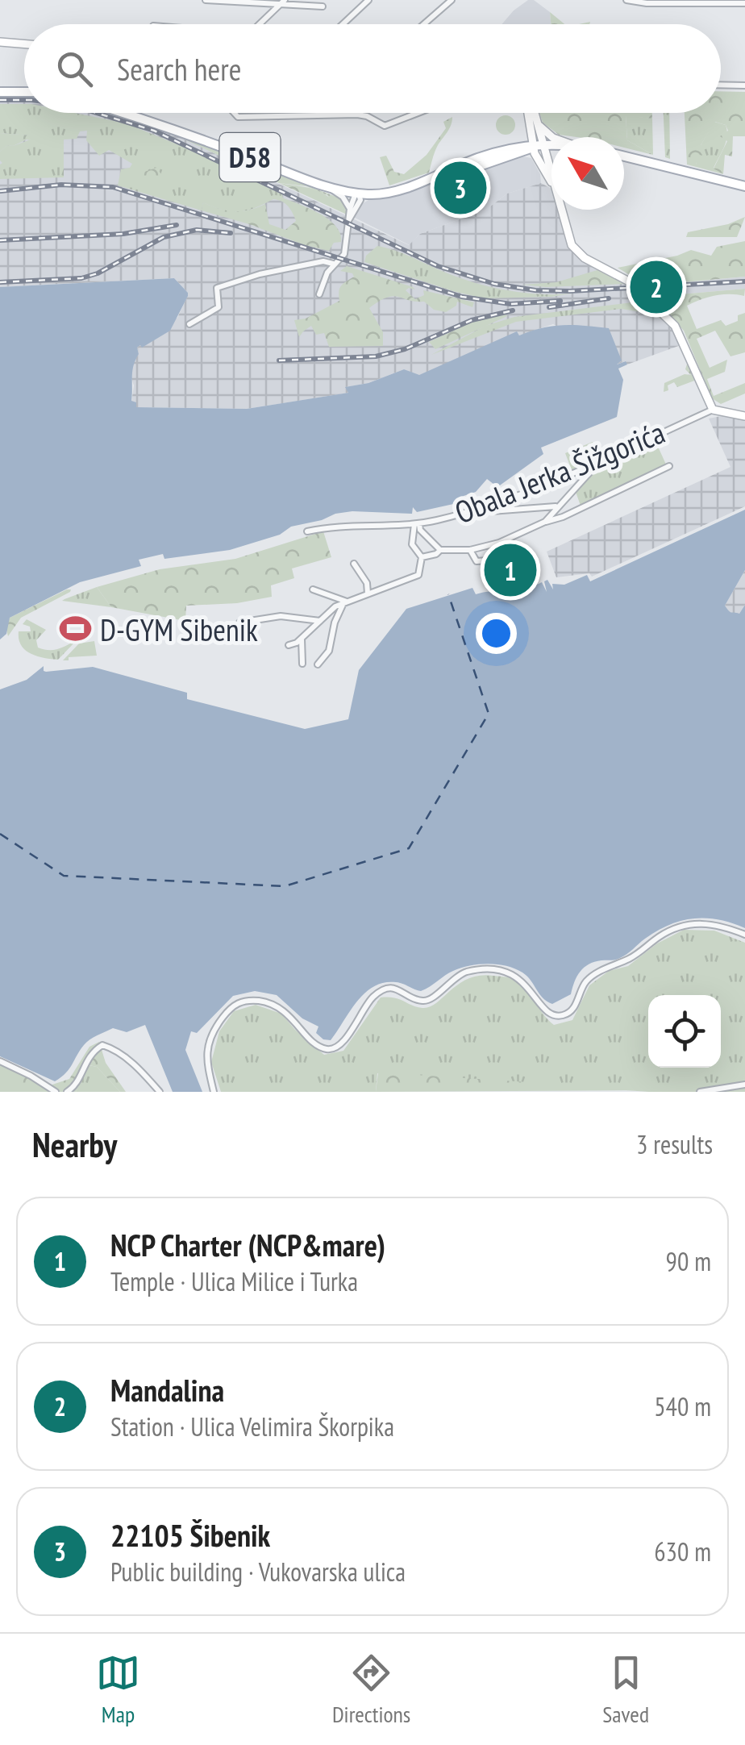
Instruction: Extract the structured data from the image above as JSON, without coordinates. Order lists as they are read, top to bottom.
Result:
{
  "streets": {
    "main road": ["D58"],
    "street": ["Obala Jerka Šižgorića"]
  },
  "places": {
    "sports": ["D-GYM Sibenik"]
  },
  "north": "top left",
  "page": {
    "search": "Search here",
    "pins": ["3", "2", "1"],
    "heading": ["Nearby", "3 results"],
    "list": [
      {
        "mark": "1",
        "name": "NCP Charter (NCP&mare)",
        "note": "Temple · Ulica Milice i Turka",
        "value": "90 m"
      },
      {
        "mark": "2",
        "name": "Mandalina",
        "note": "Station · Ulica Velimira Škorpika",
        "value": "540 m"
      },
      {
        "mark": "3",
        "name": "22105 Šibenik",
        "note": "Public building · Vukovarska ulica",
        "value": "630 m"
      }
    ],
    "nav": ["Map", "Directions", "Saved"]
  }
}
